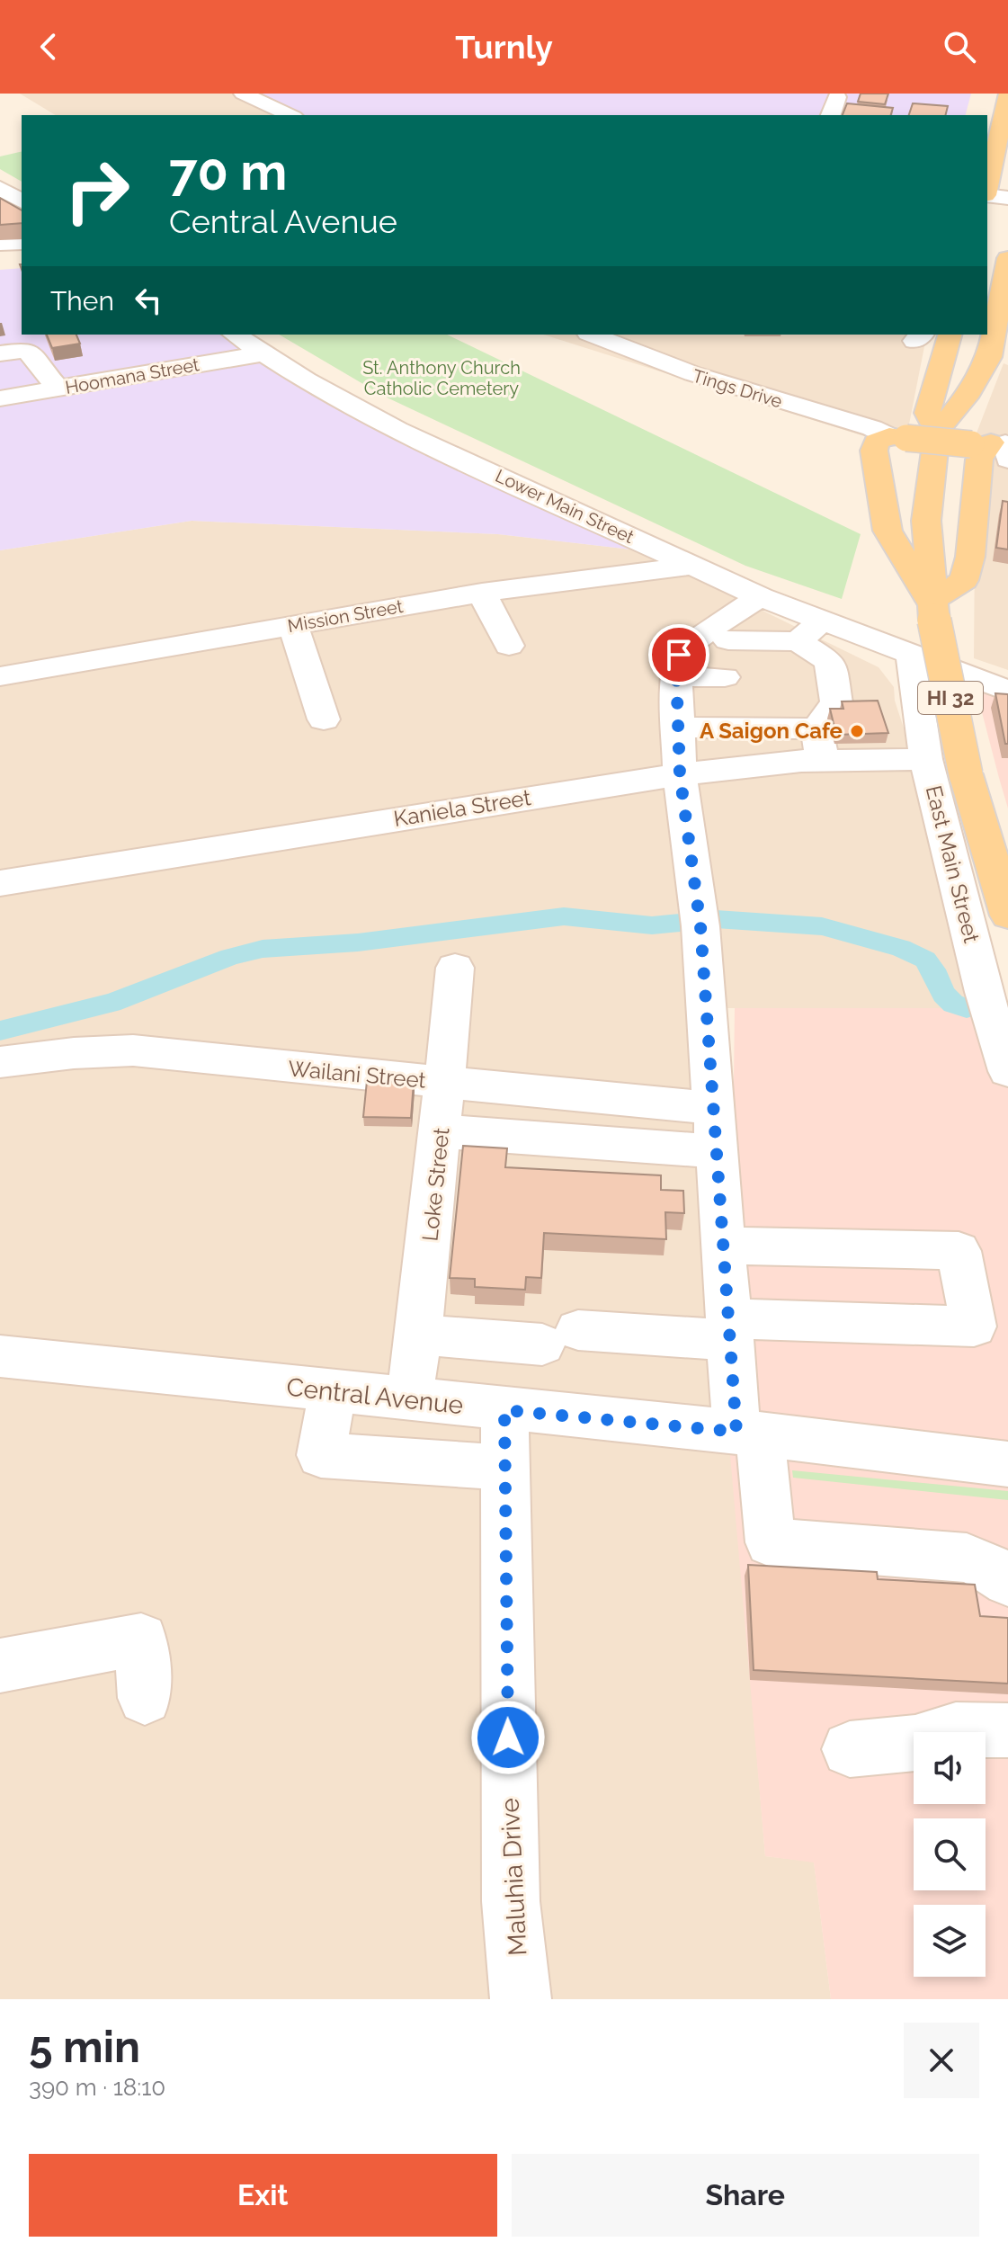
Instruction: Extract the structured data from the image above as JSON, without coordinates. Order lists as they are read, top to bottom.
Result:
{
  "streets": {
    "main road": ["HI 32"],
    "street": [
      "Hoomana Street",
      "Tings Drive",
      "Lower Main Street",
      "Mission Street",
      "Kaniela Street",
      "East Main Street",
      "Wailani Street",
      "Loke Street",
      "Central Avenue",
      "Maluhia Drive"
    ]
  },
  "crossings": [
    ["Hoomana Street", "Lower Main Street"],
    ["Lower Main Street", "Mission Street"],
    ["Lower Main Street", "East Main Street"],
    ["Kaniela Street", "East Main Street"],
    ["Wailani Street", "Loke Street"],
    ["Loke Street", "Central Avenue"],
    ["Central Avenue", "Maluhia Drive"]
  ],
  "parks": ["St. Anthony Church Catholic Cemetery"],
  "places": ["A Saigon Cafe"],
  "page": {
    "header": "Turnly",
    "turn": ["70 m", "Central Avenue"],
    "then": "Then",
    "heading": ["5 min", "390 m · 18:10"],
    "buttons": ["Exit", "Share"]
  }
}
